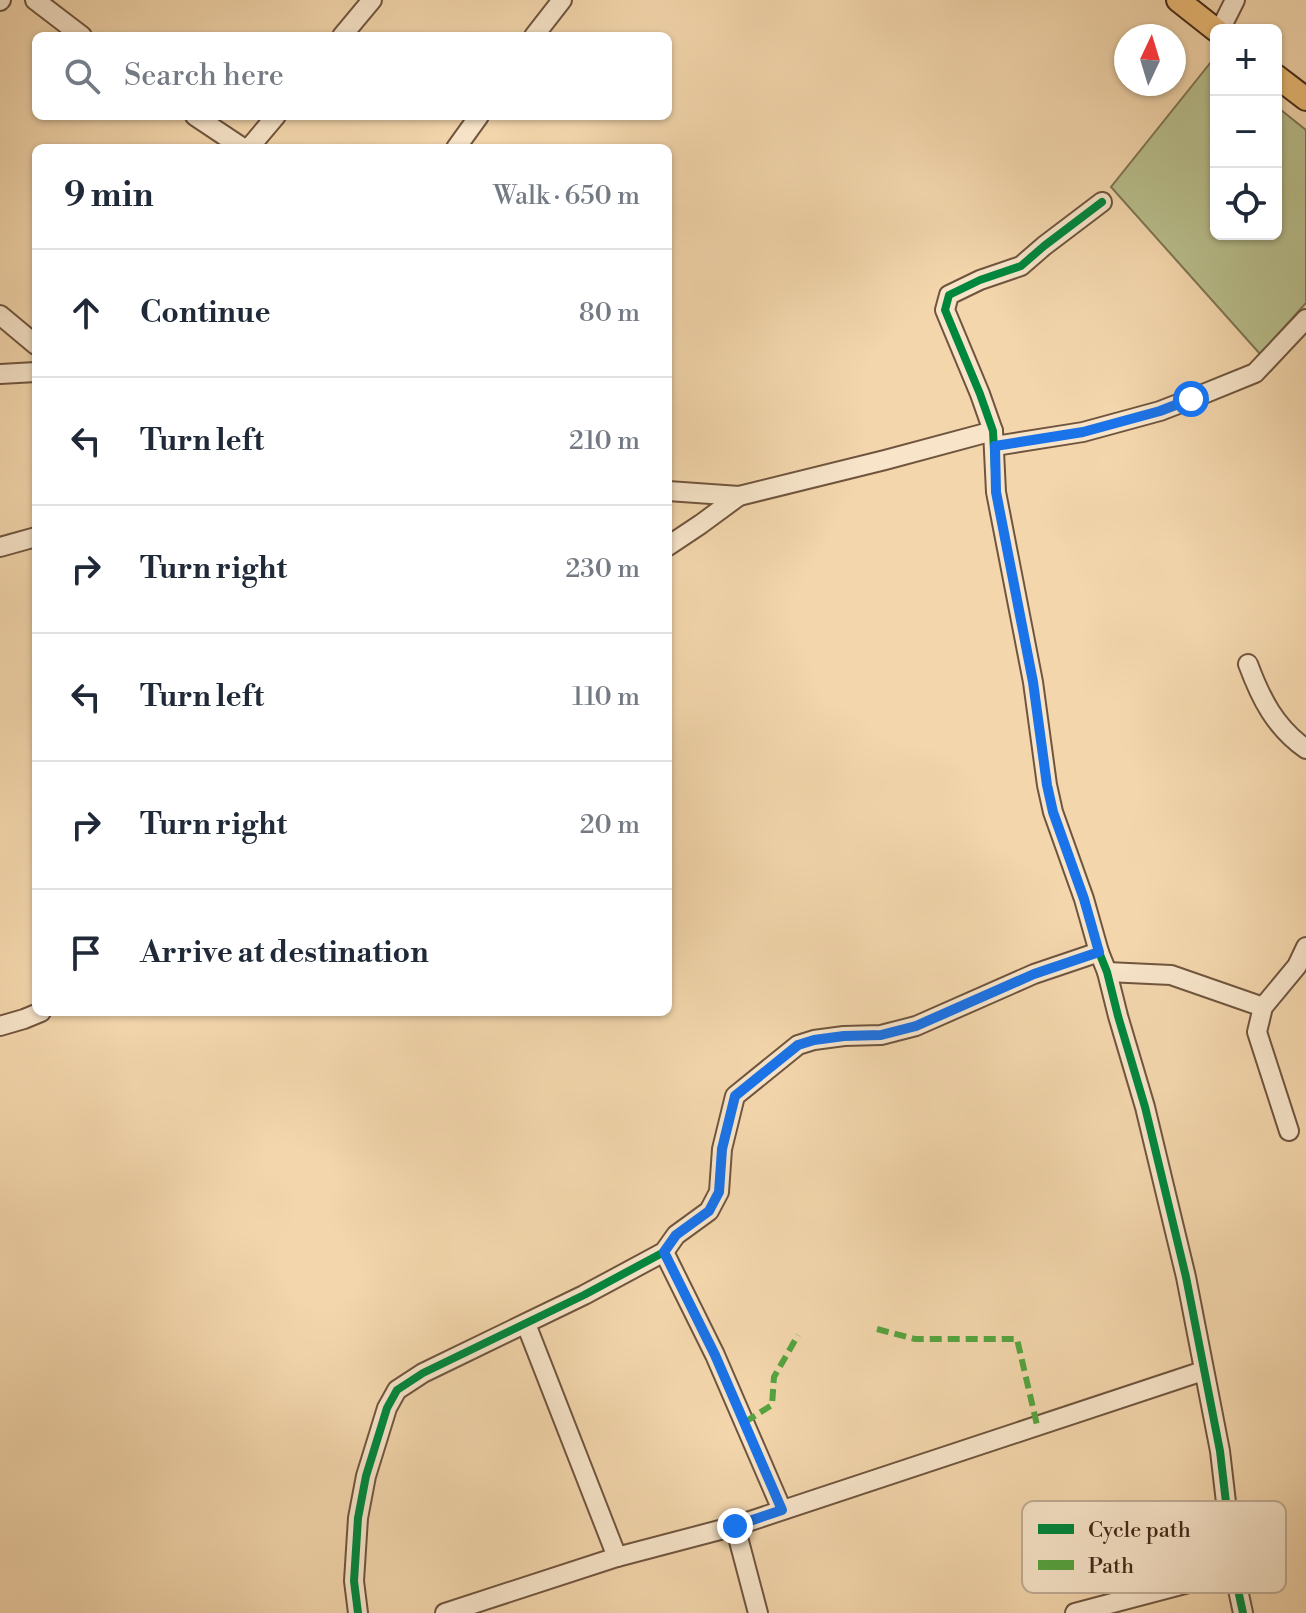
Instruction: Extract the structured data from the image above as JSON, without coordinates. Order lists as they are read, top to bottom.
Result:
{
  "legend": ["Cycle path", "Path"],
  "north": "top",
  "page": {
    "map_buttons": ["+", "−"],
    "search": "Search here",
    "heading": ["9 min", "Walk · 650 m"],
    "list": [
      ["Continue", "80 m"],
      ["Turn left", "210 m"],
      ["Turn right", "230 m"],
      ["Turn left", "110 m"],
      ["Turn right", "20 m"],
      "Arrive at destination"
    ]
  }
}
